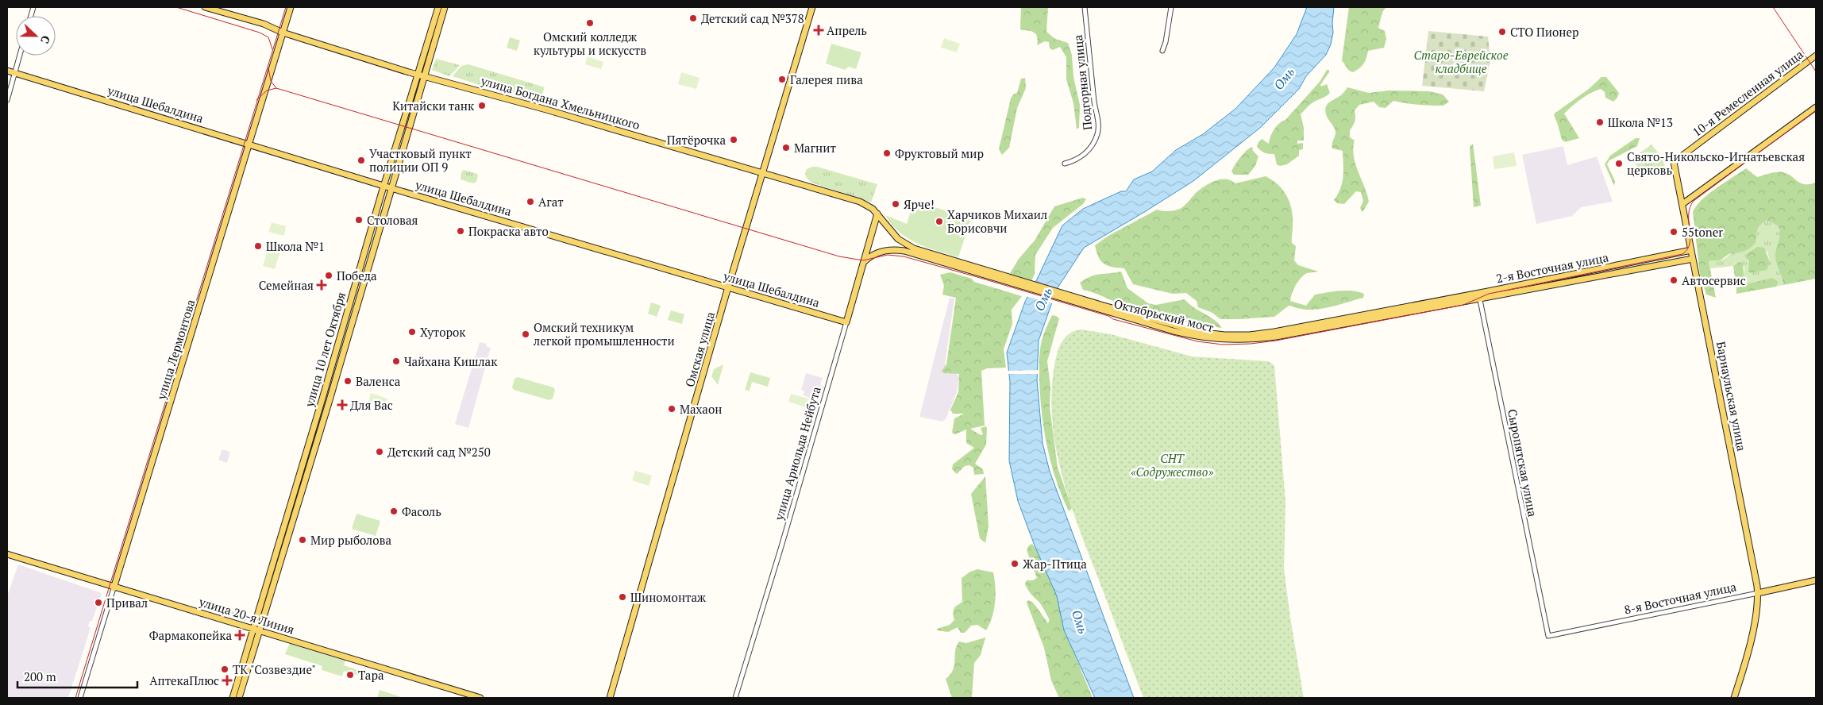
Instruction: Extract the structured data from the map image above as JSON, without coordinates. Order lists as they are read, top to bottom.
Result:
{
  "streets": {
    "main road": [
      "10-я Ремесленная улица",
      "улица Богдана Хмельницкого",
      "улица Шебалдина",
      "2-я Восточная улица",
      "Октябрьский мост",
      "улица Лермонтова",
      "улица 10 лет Октября",
      "Омская улица",
      "Барнаульская улица",
      "улица Арнольда Нейбута",
      "8-я Восточная улица",
      "улица 20-я Линия"
    ],
    "street": ["Подгорная улица", "Сыропятская улица"]
  },
  "crossings": [
    ["10-я Ремесленная улица", "Барнаульская улица"],
    ["улица Богдана Хмельницкого", "Октябрьский мост"],
    ["улица Богдана Хмельницкого", "улица Лермонтова"],
    ["улица Богдана Хмельницкого", "улица 10 лет Октября"],
    ["улица Богдана Хмельницкого", "Омская улица"],
    ["улица Богдана Хмельницкого", "улица Арнольда Нейбута"],
    ["улица Шебалдина", "улица Лермонтова"],
    ["улица Шебалдина", "улица 10 лет Октября"],
    ["улица Шебалдина", "Омская улица"],
    ["улица Шебалдина", "улица Арнольда Нейбута"],
    ["2-я Восточная улица", "Октябрьский мост"],
    ["2-я Восточная улица", "Барнаульская улица"],
    ["2-я Восточная улица", "Сыропятская улица"],
    ["улица Лермонтова", "улица 20-я Линия"],
    ["улица 10 лет Октября", "улица 20-я Линия"],
    ["Барнаульская улица", "8-я Восточная улица"],
    ["Сыропятская улица", "8-я Восточная улица"]
  ],
  "water": ["Омь"],
  "parks": ["Старо-Еврейское кладбище", "СНТ «Содружество»"],
  "places": {
    "other": [
      "Детский сад №378",
      "Омский колледж культуры и искусств",
      "СТО Пионер",
      "Галерея пива",
      "Китайски танк",
      "Школа №13",
      "Пятёрочка",
      "Магнит",
      "Фруктовый мир",
      "Участковый пункт полиции ОП 9",
      "Свято-Никольско-Игнатьевская церковь",
      "Агат",
      "Ярче!",
      "Столовая",
      "Харчиков Михаил Борисовчи",
      "Покраска авто",
      "55toner",
      "Школа №1",
      "Победа",
      "Автосервис",
      "Хуторок",
      "Омский техникум легкой промышленности",
      "Чайхана Кишлак",
      "Валенса",
      "Махаон",
      "Детский сад №250",
      "Фасоль",
      "Мир рыболова",
      "Жар-Птица",
      "Шиномонтаж",
      "Привал",
      "ТК \"Созвездие\"",
      "Тара"
    ],
    "health": [
      "Апрель",
      "Семейная",
      "Для Вас",
      "Фармакопейка",
      "АптекаПлюс"
    ]
  },
  "scale_bar": "200 m",
  "north": "right"
}
